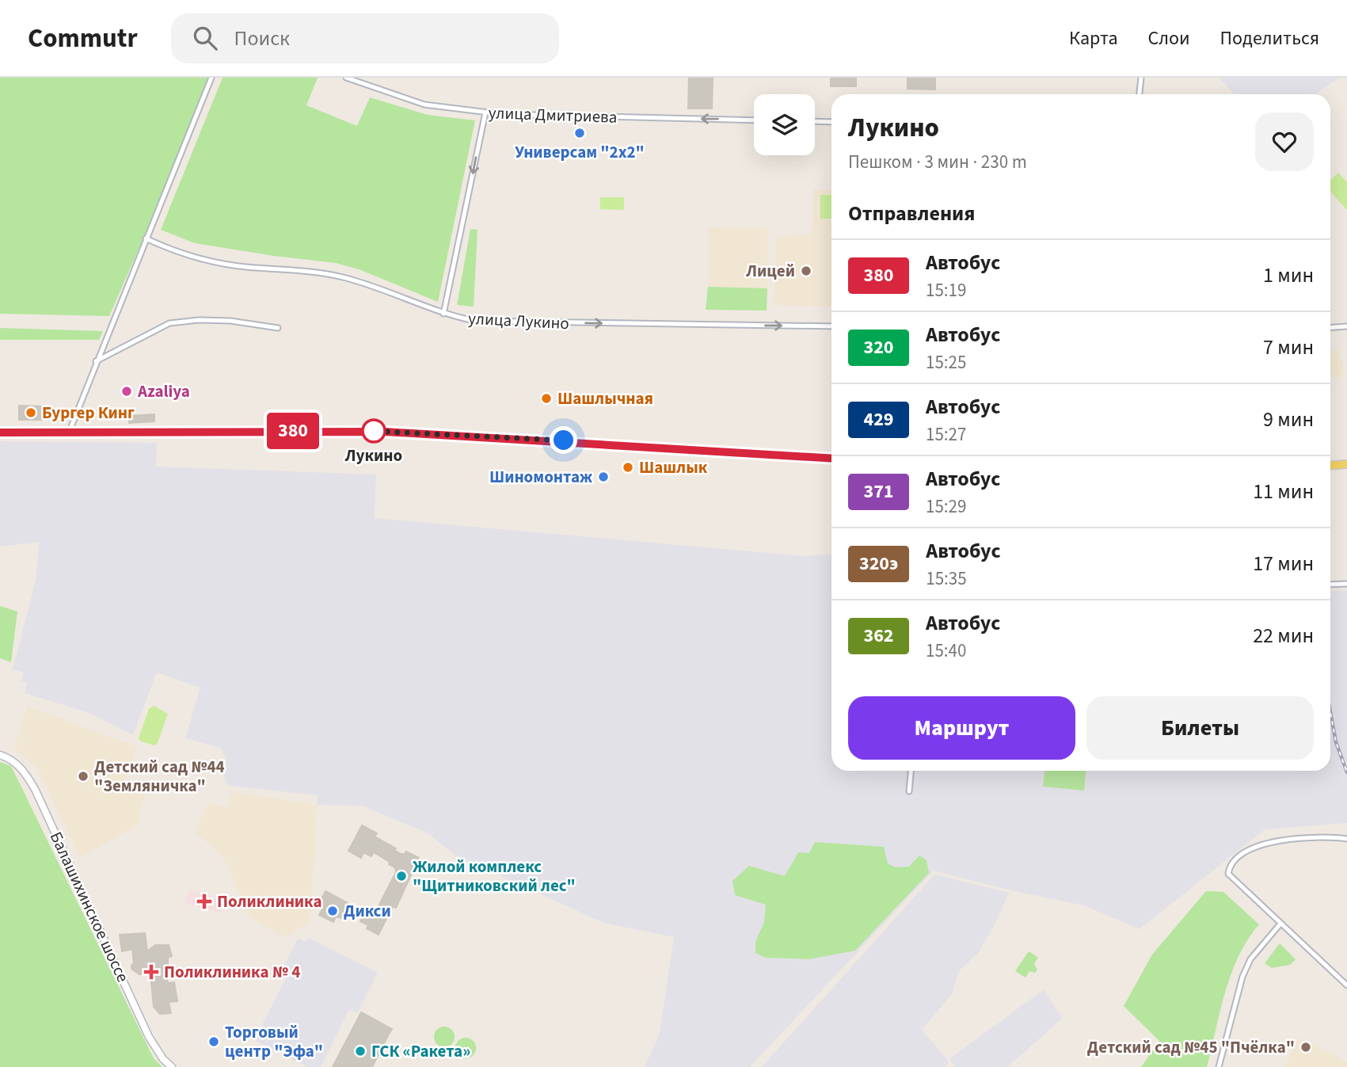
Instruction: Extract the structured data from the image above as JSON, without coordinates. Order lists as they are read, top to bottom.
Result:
{
  "streets": {
    "main road": ["Балашихинское шоссе"],
    "street": ["улица Дмитриева", "улица Лукино"]
  },
  "one_way": ["улица Дмитриева", "улица Лукино"],
  "places": {
    "other": [
      "Универсам \"2x2\"",
      "Лицей",
      "Azaliya",
      "Шашлычная",
      "Бургер Кинг",
      "Лукино",
      "Шашлык",
      "Шиномонтаж",
      "Детский сад №44 \"Земляничка\"",
      "Жилой комплекс \"Щитниковский лес\"",
      "Дикси",
      "Торговый центр \"Эфа\"",
      "Детский сад №45 \"Пчёлка\"",
      "ГСК «Ракета»"
    ],
    "health": ["Поликлиника", "Поликлиника № 4"]
  },
  "lines": ["bus line 380"],
  "page": {
    "header": "Commutr",
    "search": "Поиск",
    "nav": ["Карта", "Слои", "Поделиться"],
    "on_map": "380",
    "heading": [
      ["Лукино", "Пешком · 3 мин · 230 m"],
      "Отправления"
    ],
    "list": [
      {
        "mark": "380",
        "name": "Автобус",
        "note": "15:19",
        "value": "1 мин"
      },
      {
        "mark": "320",
        "name": "Автобус",
        "note": "15:25",
        "value": "7 мин"
      },
      {
        "mark": "429",
        "name": "Автобус",
        "note": "15:27",
        "value": "9 мин"
      },
      {
        "mark": "371",
        "name": "Автобус",
        "note": "15:29",
        "value": "11 мин"
      },
      {
        "mark": "320э",
        "name": "Автобус",
        "note": "15:35",
        "value": "17 мин"
      },
      {
        "mark": "362",
        "name": "Автобус",
        "note": "15:40",
        "value": "22 мин"
      }
    ],
    "buttons": ["Маршрут", "Билеты"]
  }
}
